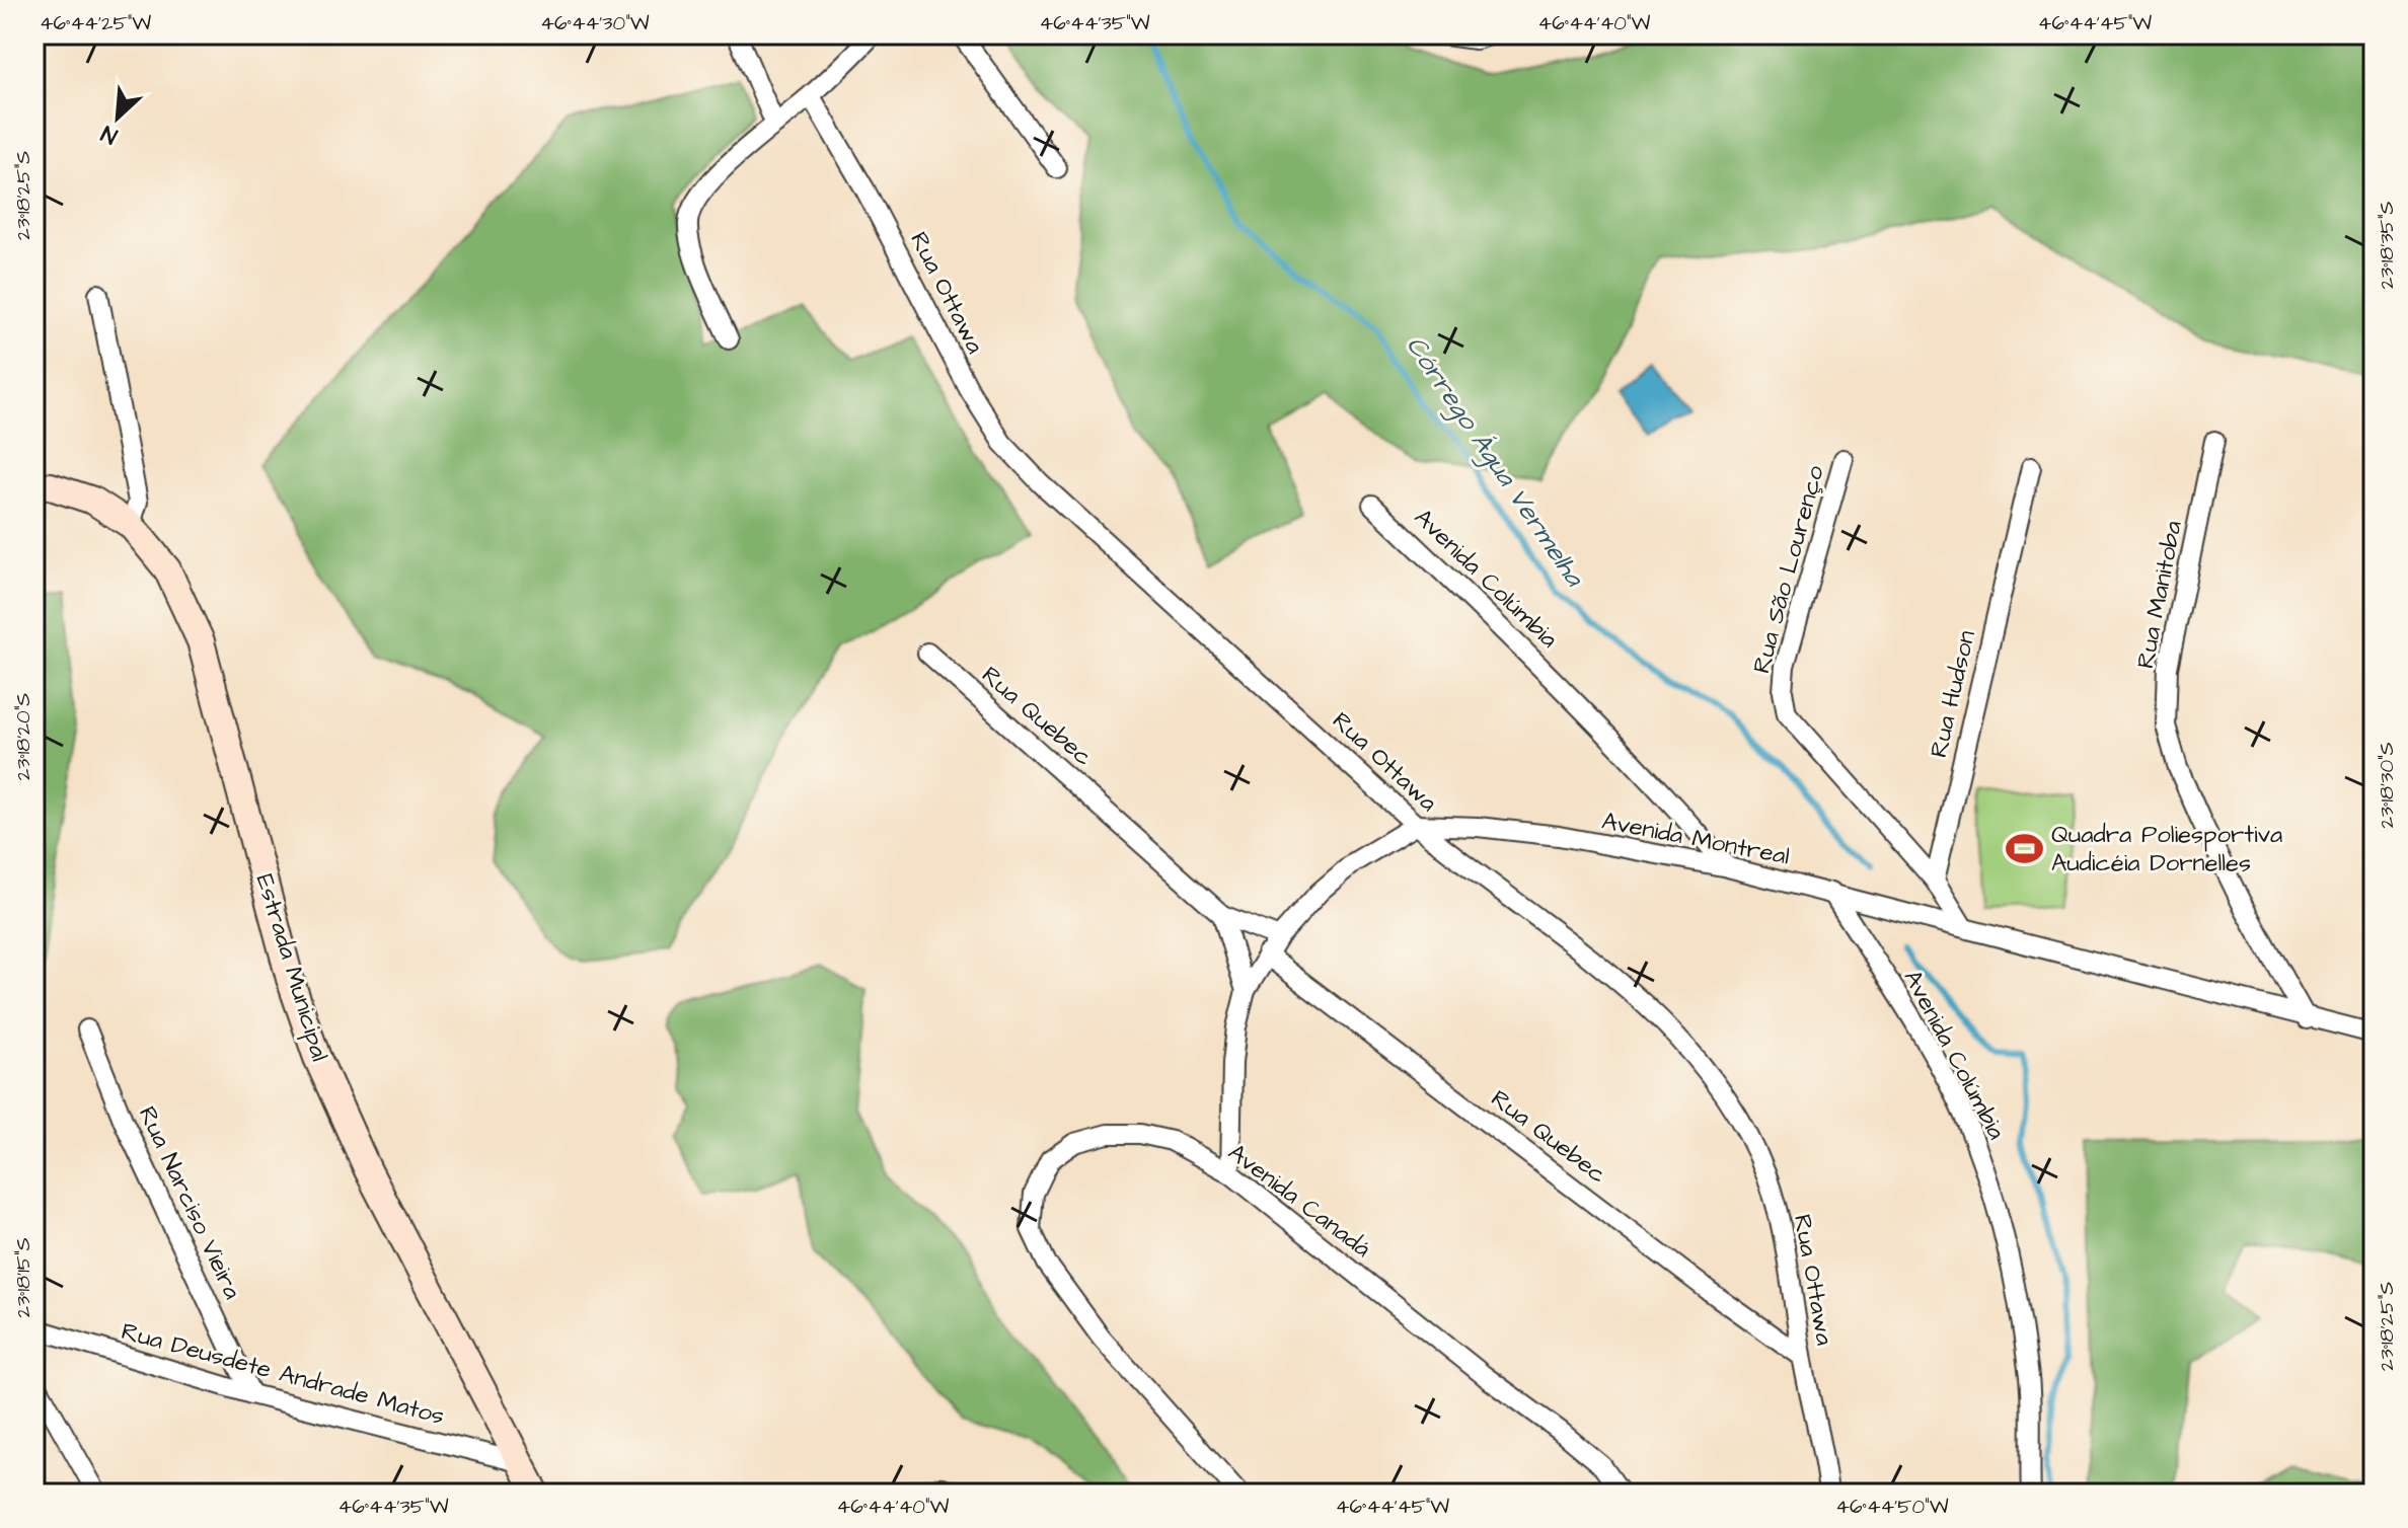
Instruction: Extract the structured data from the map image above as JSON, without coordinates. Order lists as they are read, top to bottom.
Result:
{
  "streets": {
    "main road": ["Estrada Municipal"],
    "street": [
      "Rua Ottawa",
      "Rua São Lourenço",
      "Avenida Colúmbia",
      "Rua Manitoba",
      "Rua Hudson",
      "Rua Quebec",
      "Avenida Montreal",
      "Avenida Canadá",
      "Rua Narciso Vieira",
      "Rua Deusdete Andrade Matos"
    ]
  },
  "crossings": [
    ["Rua Ottawa", "Rua Quebec"],
    ["Rua Ottawa", "Avenida Montreal"],
    ["Rua São Lourenço", "Rua Hudson"],
    ["Avenida Colúmbia", "Avenida Montreal"],
    ["Rua Manitoba", "Avenida Montreal"],
    ["Estrada Municipal", "Rua Deusdete Andrade Matos"],
    ["Rua Narciso Vieira", "Rua Deusdete Andrade Matos"]
  ],
  "water": ["Córrego Água Vermelha"],
  "places": {
    "sports": ["Quadra Poliesportiva Audicéia Dornelles"]
  },
  "north": "bottom left",
  "coordinates": [
    "46°44'25\"W",
    "46°44'30\"W",
    "46°44'35\"W",
    "46°44'40\"W",
    "46°44'45\"W",
    "23°18'25\"S",
    "23°18'35\"S",
    "23°18'20\"S",
    "23°18'30\"S",
    "23°18'15\"S",
    "46°44'50\"W"
  ]
}
